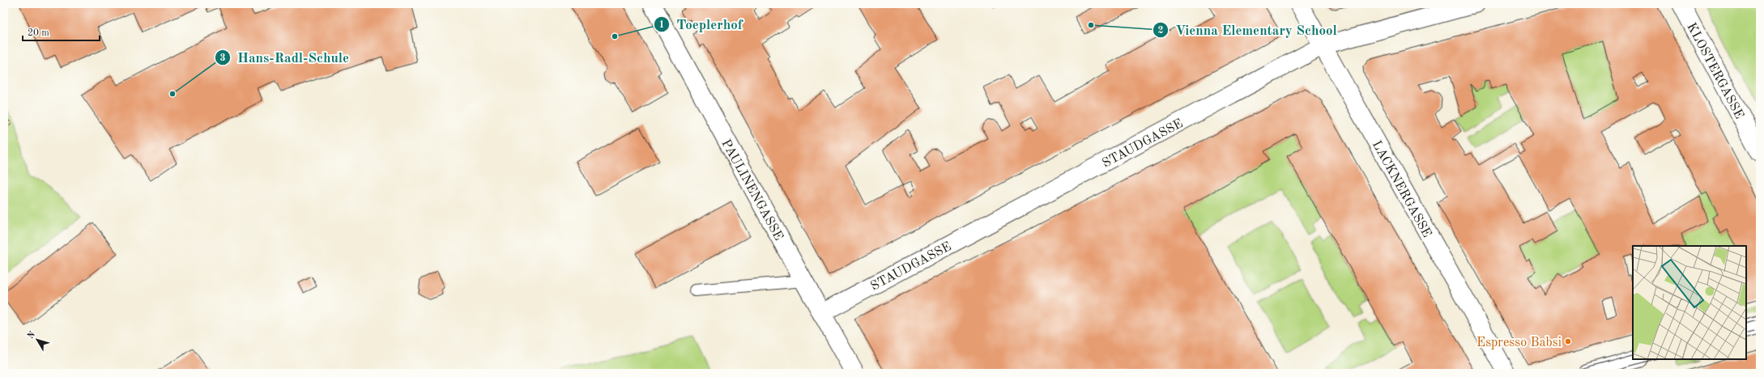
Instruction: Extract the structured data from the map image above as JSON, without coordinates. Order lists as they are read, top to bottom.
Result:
{
  "streets": {
    "street": [
      "KLOSTERGASSE",
      "STAUDGASSE",
      "LACKNERGASSE",
      "PAULINENGASSE"
    ]
  },
  "crossings": [
    ["STAUDGASSE", "LACKNERGASSE"],
    ["STAUDGASSE", "PAULINENGASSE"]
  ],
  "places": [
    "Vienna Elementary School",
    "Toeplerhof",
    "Hans-Radl-Schule",
    "Espresso Babsi"
  ],
  "scale_bar": "20 m",
  "north": "top left"
}
